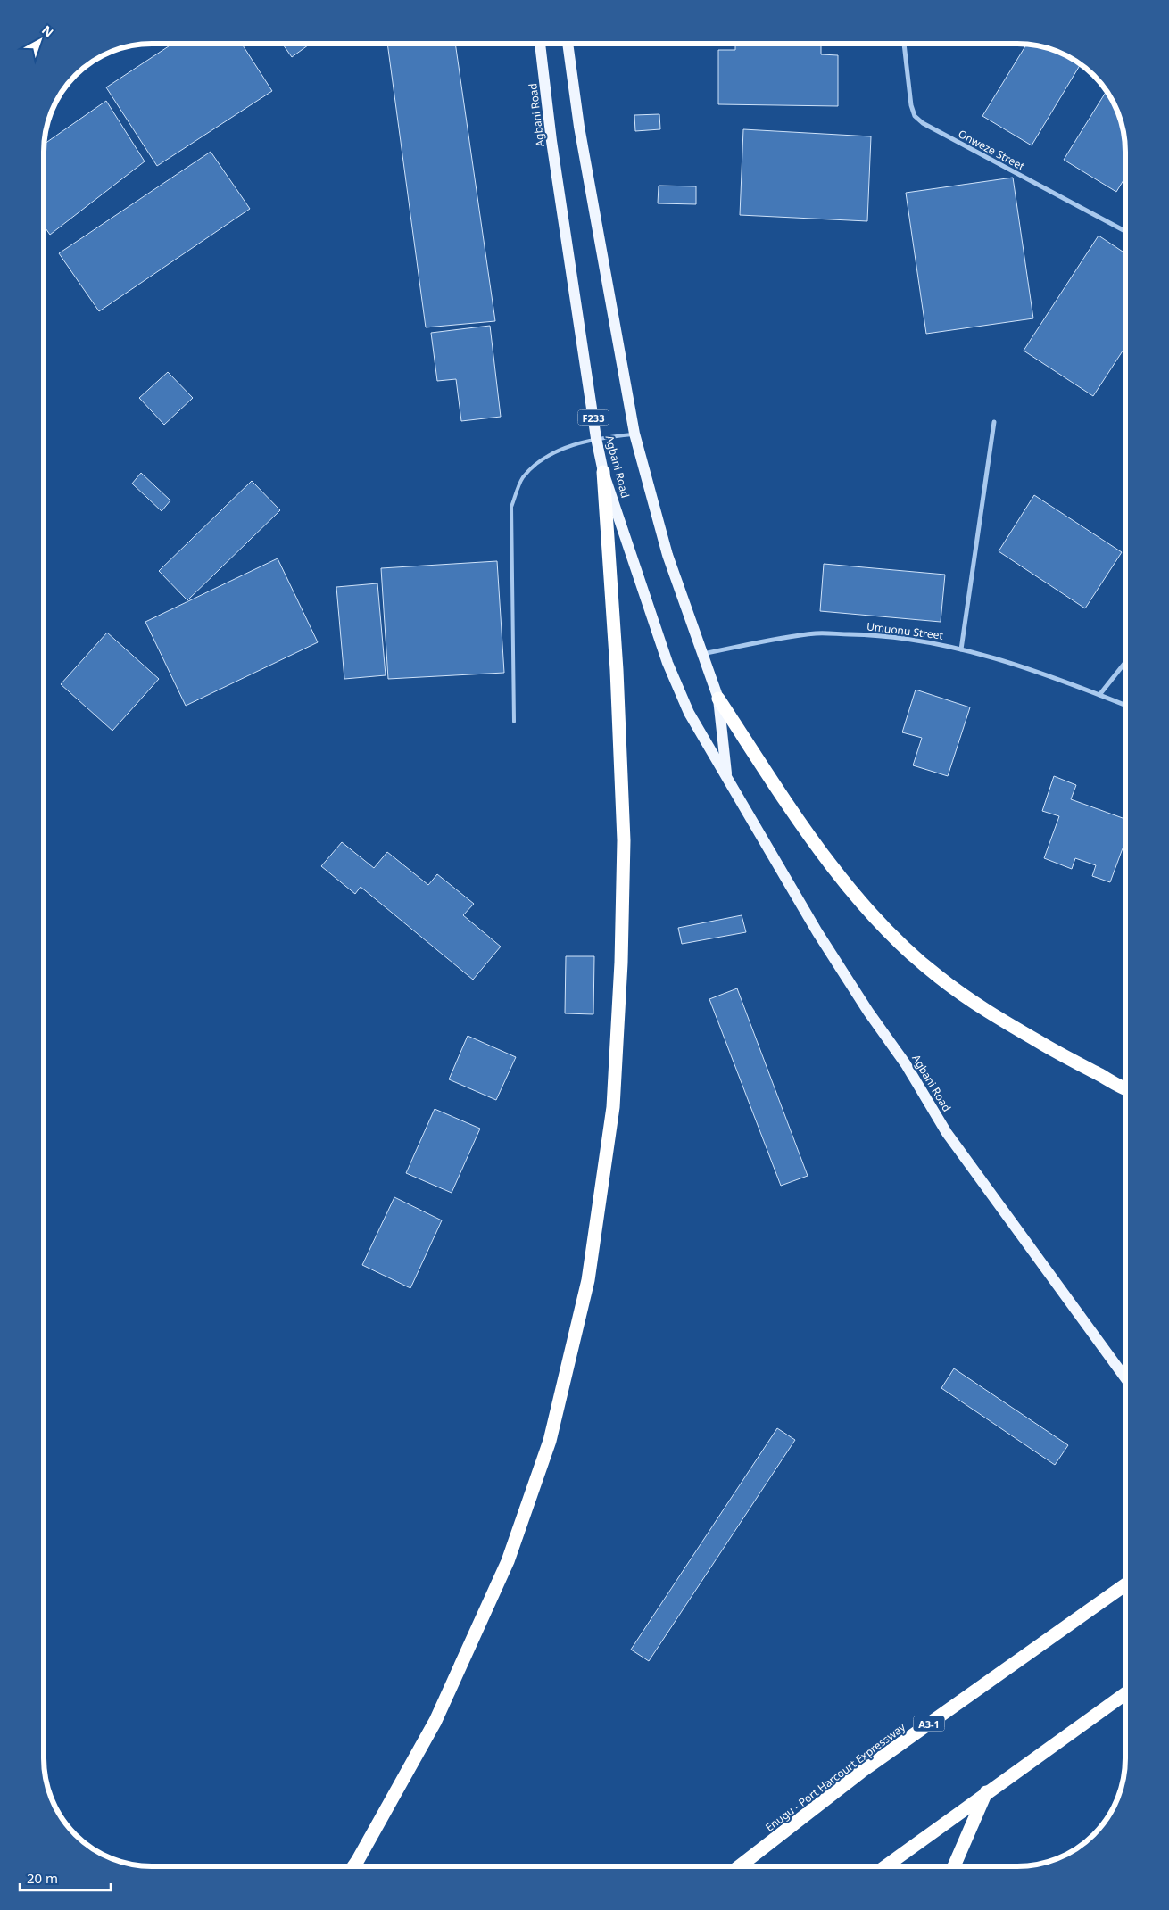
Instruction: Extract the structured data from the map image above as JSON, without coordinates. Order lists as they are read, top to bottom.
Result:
{
  "streets": {
    "highway": ["A3-1", "Enugu - Port Harcourt Expressway"],
    "main road": ["Agbani Road", "F233"],
    "street": ["Onweze Street", "Umuonu Street"]
  },
  "crossings": [
    ["Agbani Road", "Umuonu Street"]
  ],
  "scale_bar": "20 m",
  "north": "top right"
}
